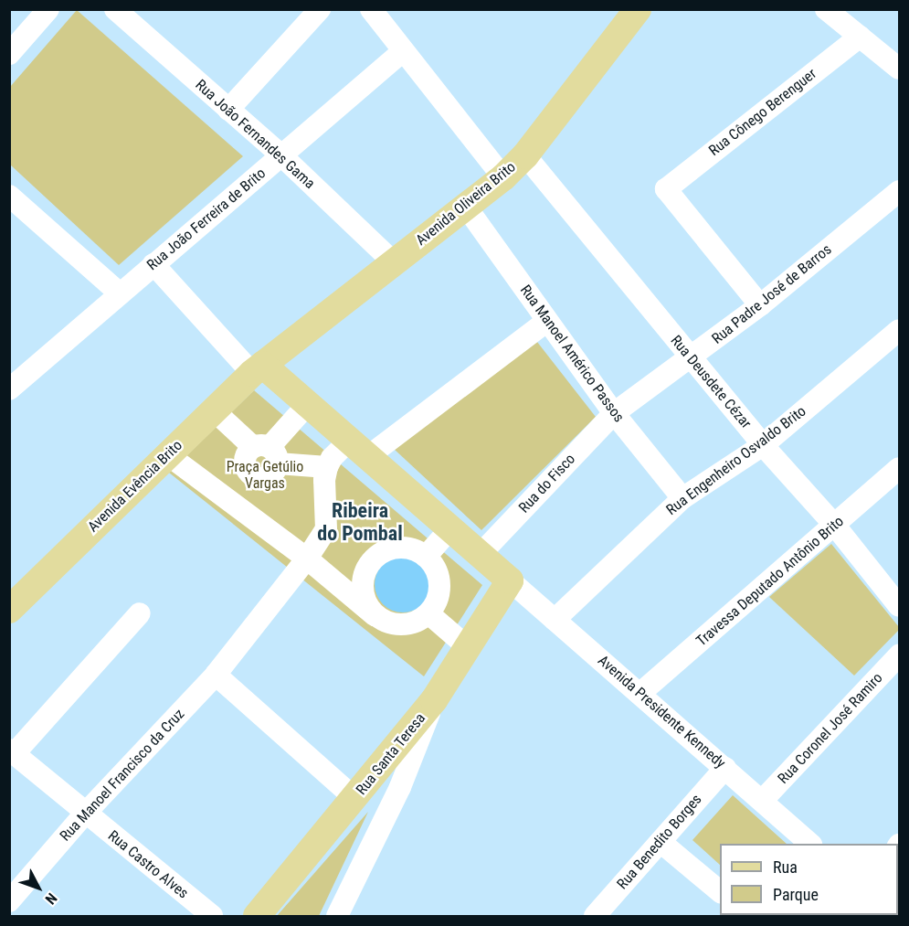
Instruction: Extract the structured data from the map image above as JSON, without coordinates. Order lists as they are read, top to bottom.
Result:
{
  "streets": {
    "main road": ["Avenida Oliveira Brito", "Avenida Evência Brito", "Rua Santa Teresa"],
    "street": [
      "Rua Cônego Berenguer",
      "Rua João Fernandes Gama",
      "Rua João Ferreira de Brito",
      "Rua Padre José de Barros",
      "Rua Manoel Américo Passos",
      "Rua Deusdete Cézar",
      "Rua Engenheiro Osvaldo Brito",
      "Rua do Fisco",
      "Travessa Deputado Antônio Brito",
      "Avenida Presidente Kennedy",
      "Rua Coronel José Ramiro",
      "Rua Manoel Francisco da Cruz",
      "Rua Benedito Borges",
      "Rua Castro Alves"
    ]
  },
  "crossings": [
    ["Rua Cônego Berenguer", "Rua Padre José de Barros"],
    ["Rua João Fernandes Gama", "Avenida Oliveira Brito"],
    ["Rua João Fernandes Gama", "Rua João Ferreira de Brito"],
    ["Avenida Oliveira Brito", "Rua Manoel Américo Passos"],
    ["Avenida Oliveira Brito", "Rua Deusdete Cézar"],
    ["Avenida Oliveira Brito", "Avenida Evência Brito"],
    ["Rua Padre José de Barros", "Rua Manoel Américo Passos"],
    ["Rua Padre José de Barros", "Rua Deusdete Cézar"],
    ["Rua Padre José de Barros", "Rua do Fisco"],
    ["Rua Manoel Américo Passos", "Rua Engenheiro Osvaldo Brito"],
    ["Rua Manoel Américo Passos", "Rua do Fisco"],
    ["Rua Deusdete Cézar", "Rua Engenheiro Osvaldo Brito"],
    ["Rua Deusdete Cézar", "Travessa Deputado Antônio Brito"],
    ["Rua Engenheiro Osvaldo Brito", "Avenida Presidente Kennedy"],
    ["Travessa Deputado Antônio Brito", "Avenida Presidente Kennedy"],
    ["Avenida Presidente Kennedy", "Rua Coronel José Ramiro"],
    ["Avenida Presidente Kennedy", "Rua Santa Teresa"],
    ["Avenida Presidente Kennedy", "Rua Benedito Borges"],
    ["Rua Manoel Francisco da Cruz", "Rua Castro Alves"]
  ],
  "districts": ["Ribeira do Pombal"],
  "parks": ["Praça Getúlio Vargas"],
  "legend": ["Rua", "Parque"],
  "north": "bottom right"
}
